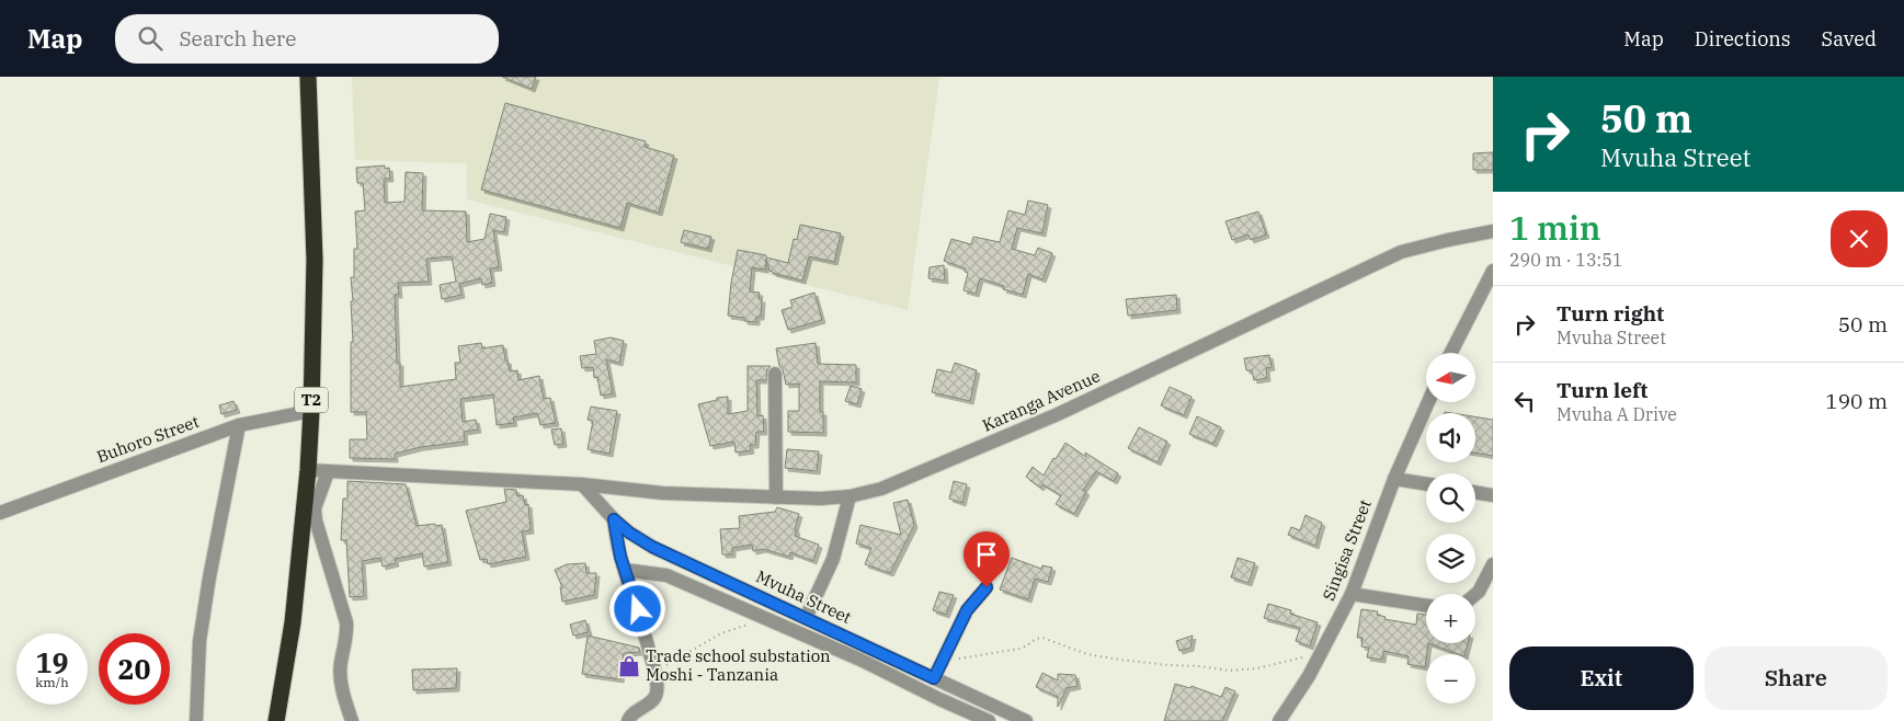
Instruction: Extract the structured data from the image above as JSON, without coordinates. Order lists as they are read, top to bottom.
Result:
{
  "streets": {
    "highway": ["T2"],
    "street": [
      "Karanga Avenue",
      "Buhoro Street",
      "Singisa Street",
      "Mvuha Street"
    ]
  },
  "crossings": [
    ["T2", "Karanga Avenue"],
    ["T2", "Buhoro Street"],
    ["Karanga Avenue", "Mvuha Street"]
  ],
  "places": {
    "shop": ["Trade school substation Moshi - Tanzania"]
  },
  "north": "left",
  "page": {
    "header": "Map",
    "search": "Search here",
    "nav": ["Map", "Directions", "Saved"],
    "turn": ["50 m", "Mvuha Street"],
    "heading": ["1 min", "290 m · 13:51"],
    "list": [
      {
        "name": "Turn right",
        "note": "Mvuha Street",
        "value": "50 m"
      },
      {
        "name": "Turn left",
        "note": "Mvuha A Drive",
        "value": "190 m"
      }
    ],
    "map_buttons": ["+", "−"],
    "speed": "19 km/h",
    "limit": "20",
    "buttons": ["Exit", "Share"]
  }
}
